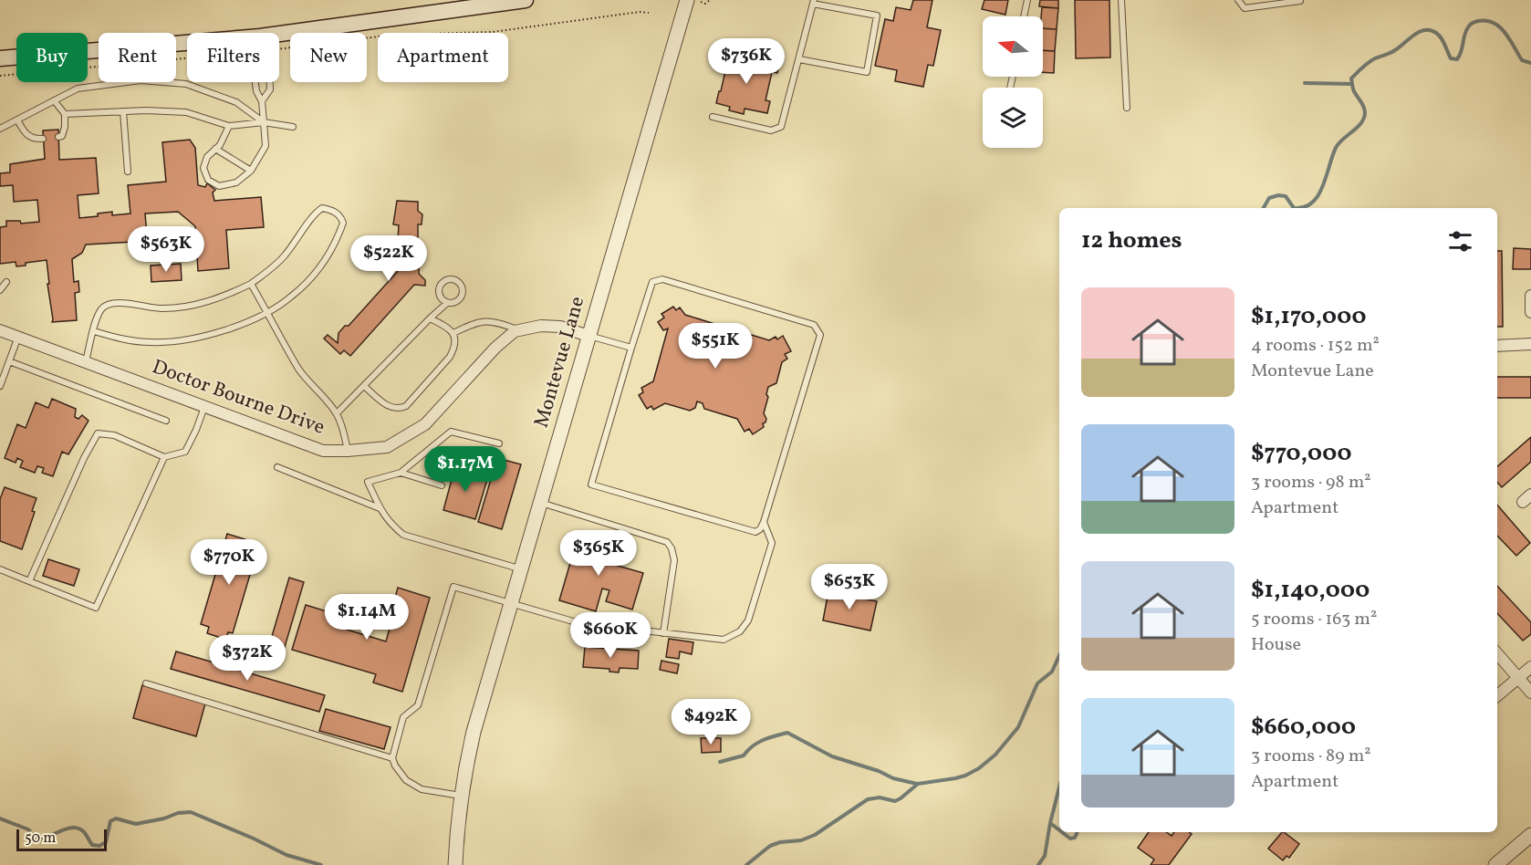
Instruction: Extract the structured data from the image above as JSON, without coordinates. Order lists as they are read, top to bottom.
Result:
{
  "streets": {
    "street": ["Montevue Lane", "Doctor Bourne Drive"]
  },
  "crossings": [
    ["Montevue Lane", "Doctor Bourne Drive"]
  ],
  "scale_bar": "50 m",
  "north": "left",
  "page": {
    "chip": [
      "Buy",
      "Rent",
      "Filters",
      "New",
      "Apartment"
    ],
    "price": [
      "$736K",
      "$563K",
      "$522K",
      "$551K",
      "$1.17M",
      "$365K",
      "$770K",
      "$653K",
      "$1.14M",
      "$660K",
      "$372K",
      "$492K"
    ],
    "heading": "12 homes",
    "list": [
      {
        "name": "$1,170,000",
        "note": "4 rooms · 152 m² · Montevue Lane"
      },
      {
        "name": "$770,000",
        "note": "3 rooms · 98 m² · Apartment"
      },
      {
        "name": "$1,140,000",
        "note": "5 rooms · 163 m² · House"
      },
      {
        "name": "$660,000",
        "note": "3 rooms · 89 m² · Apartment"
      }
    ],
    "scale": "50 m"
  }
}
